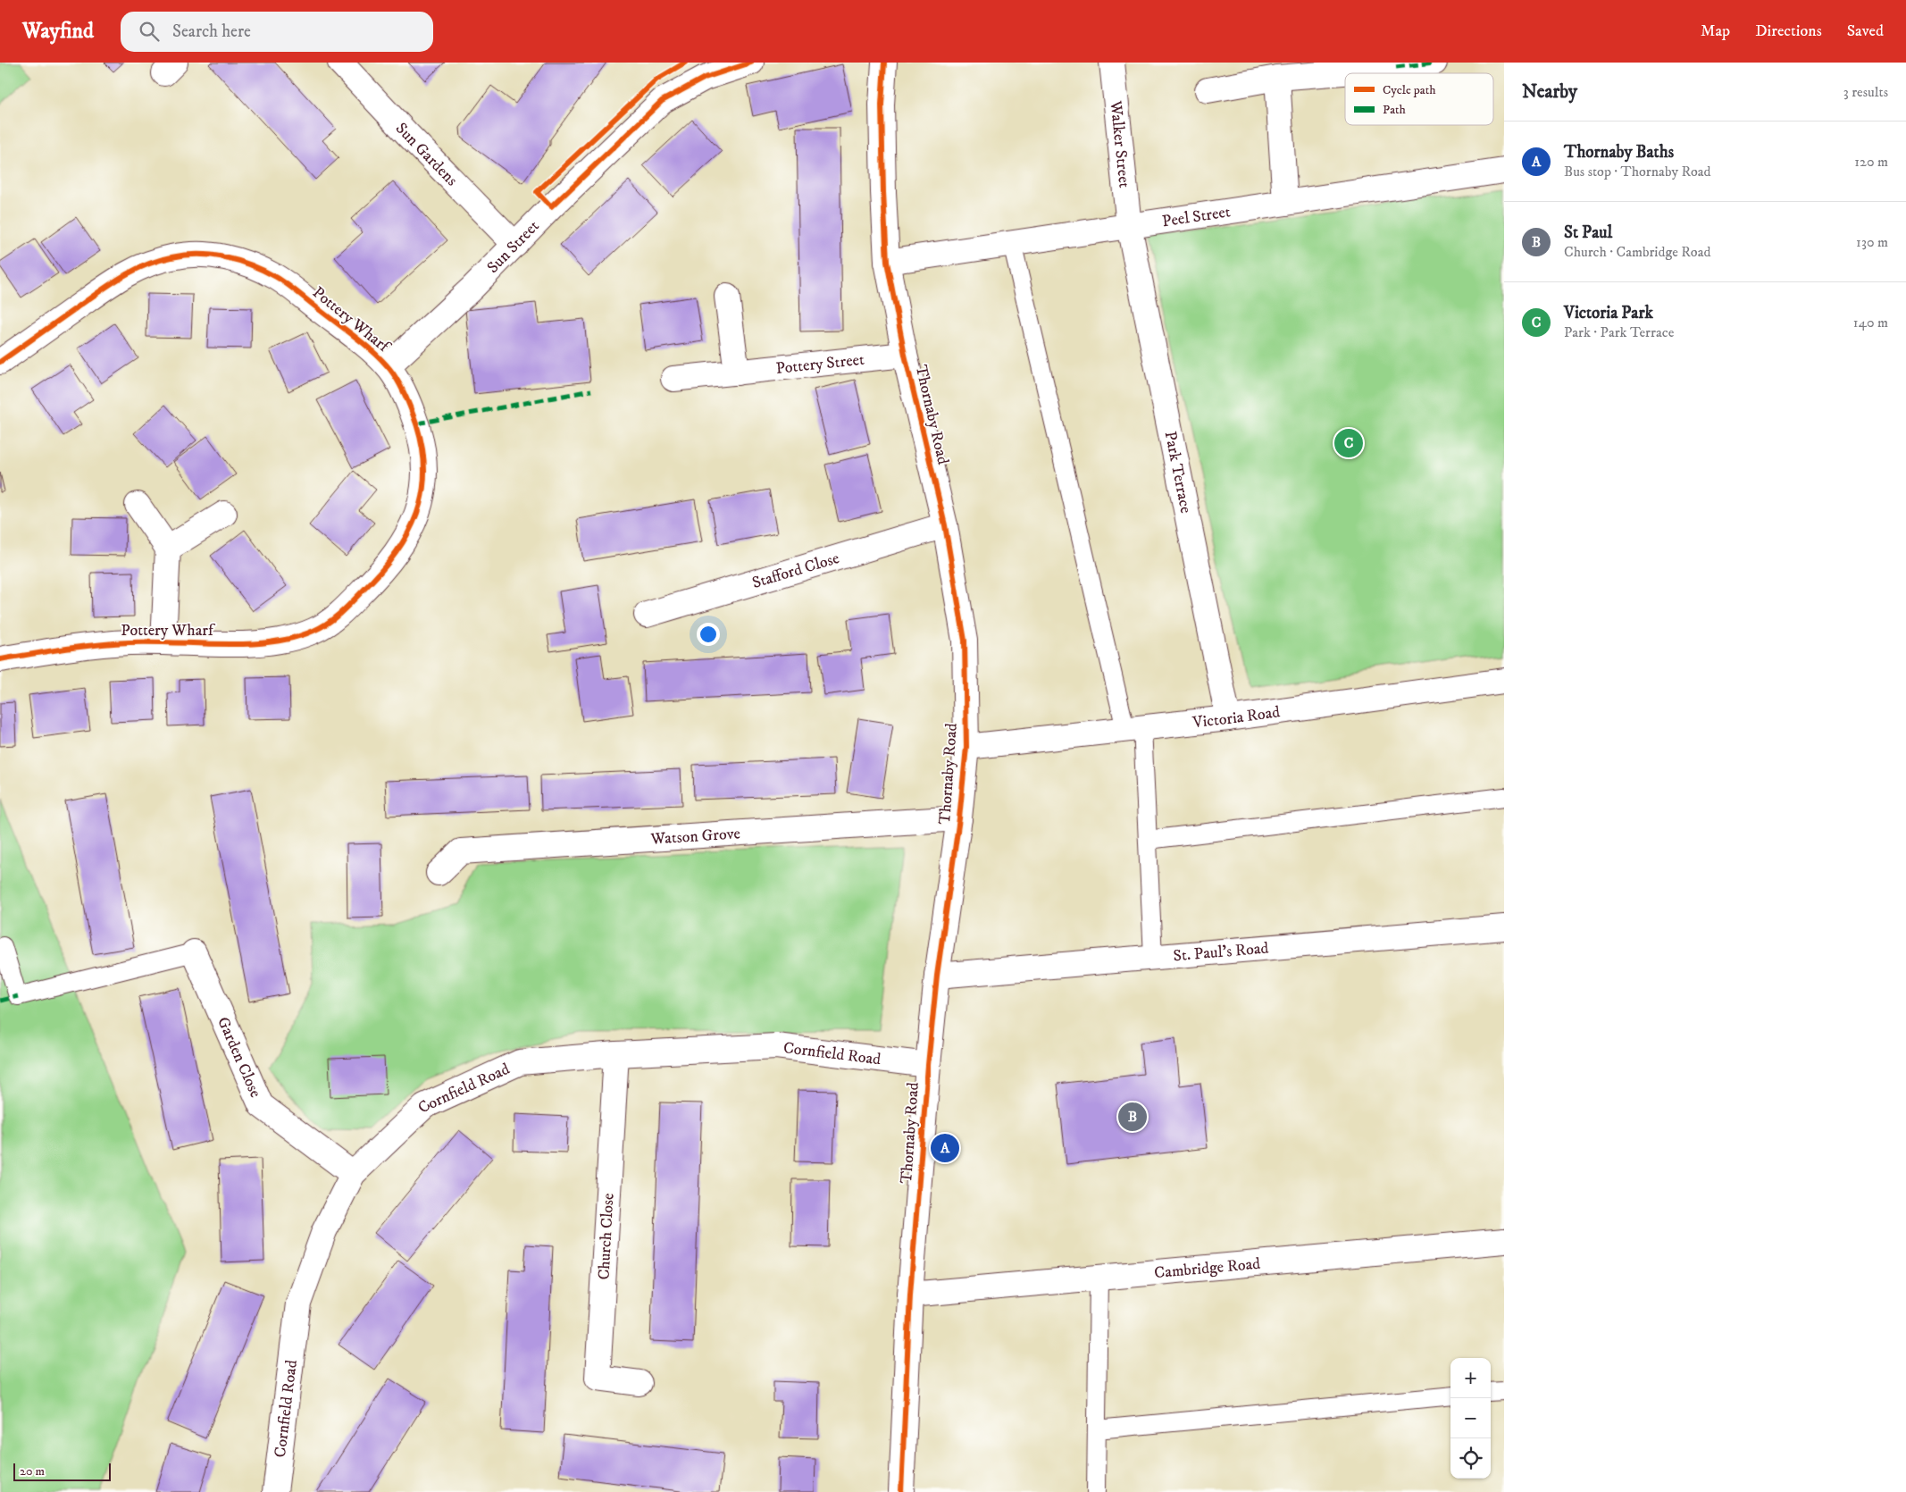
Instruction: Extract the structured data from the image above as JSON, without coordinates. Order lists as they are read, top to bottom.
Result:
{
  "streets": {
    "street": [
      "Walker Street",
      "Sun Gardens",
      "Peel Street",
      "Sun Street",
      "Pottery Wharf",
      "Pottery Street",
      "Thornaby Road",
      "Park Terrace",
      "Stafford Close",
      "Victoria Road",
      "Watson Grove",
      "St. Paul's Road",
      "Cornfield Road",
      "Garden Close",
      "Church Close",
      "Cambridge Road"
    ]
  },
  "crossings": [
    ["Walker Street", "Peel Street"],
    ["Walker Street", "Park Terrace"],
    ["Sun Gardens", "Sun Street"],
    ["Peel Street", "Thornaby Road"],
    ["Peel Street", "Park Terrace"],
    ["Sun Street", "Pottery Wharf"],
    ["Pottery Street", "Thornaby Road"],
    ["Thornaby Road", "Stafford Close"],
    ["Thornaby Road", "Victoria Road"],
    ["Thornaby Road", "Watson Grove"],
    ["Thornaby Road", "St. Paul's Road"],
    ["Thornaby Road", "Cornfield Road"],
    ["Thornaby Road", "Cambridge Road"],
    ["Park Terrace", "Victoria Road"],
    ["Cornfield Road", "Garden Close"],
    ["Cornfield Road", "Church Close"]
  ],
  "legend": ["Cycle path", "Path"],
  "scale_bar": "20 m",
  "page": {
    "header": "Wayfind",
    "search": "Search here",
    "nav": ["Map", "Directions", "Saved"],
    "heading": ["Nearby", "3 results"],
    "list": [
      {
        "mark": "A",
        "name": "Thornaby Baths",
        "note": "Bus stop · Thornaby Road",
        "value": "120 m"
      },
      {
        "mark": "B",
        "name": "St Paul",
        "note": "Church · Cambridge Road",
        "value": "130 m"
      },
      {
        "mark": "C",
        "name": "Victoria Park",
        "note": "Park · Park Terrace",
        "value": "140 m"
      }
    ],
    "pins": ["C", "B", "A"],
    "map_buttons": ["+", "−"],
    "scale": "20 m"
  }
}
